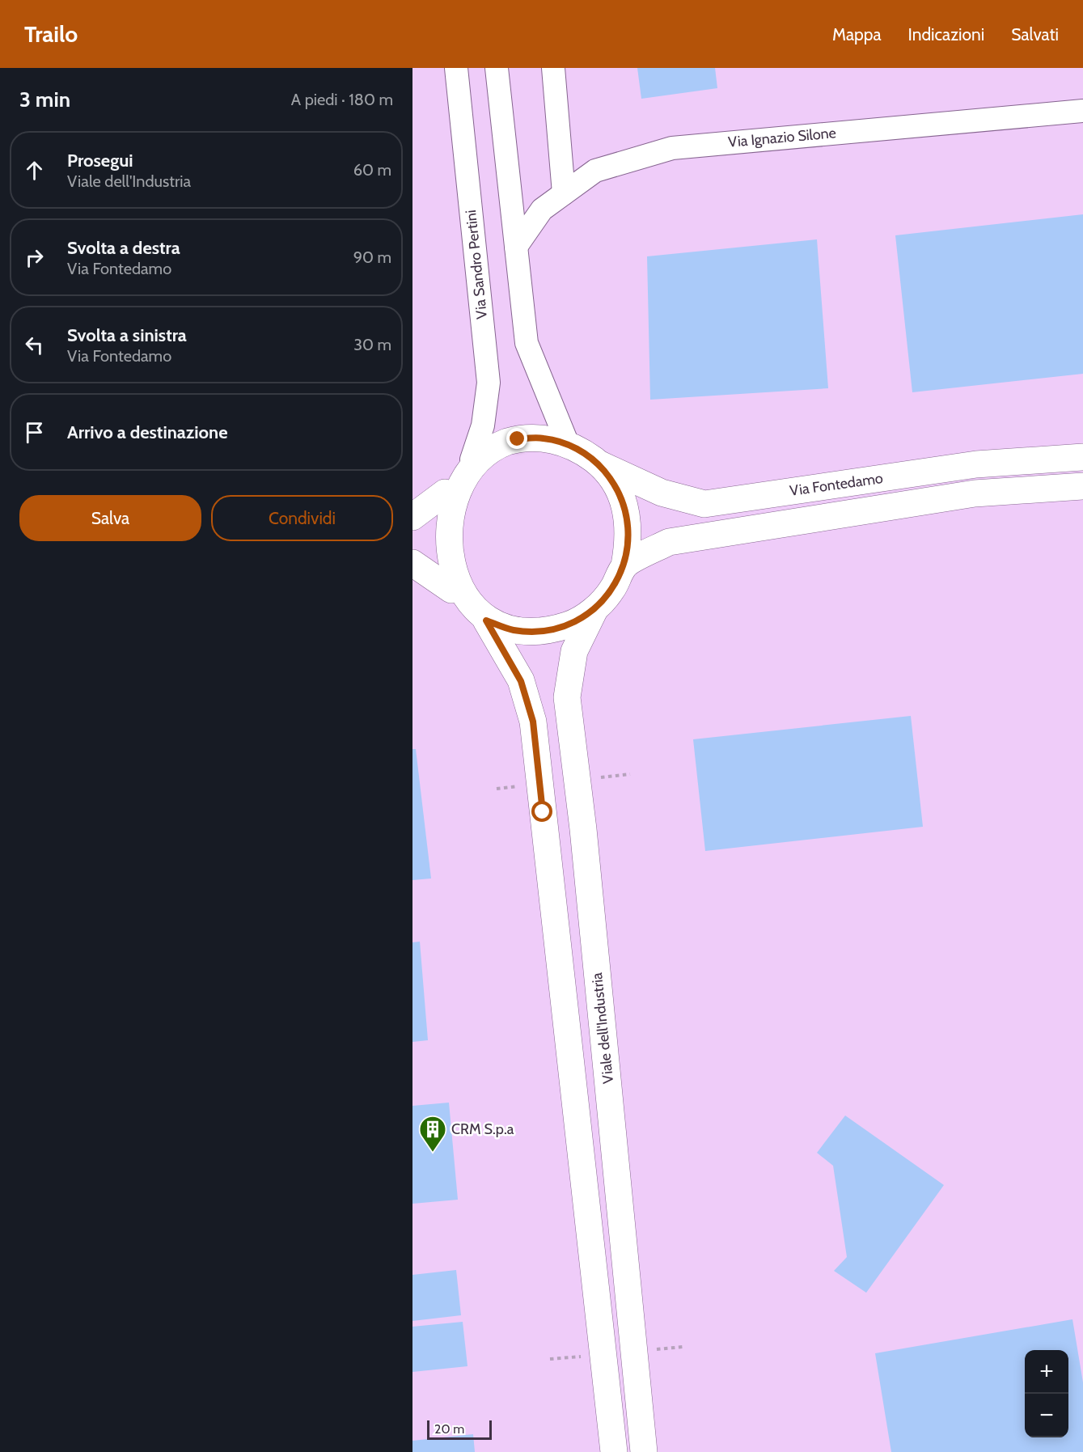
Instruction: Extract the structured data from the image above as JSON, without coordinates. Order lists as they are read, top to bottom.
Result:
{
  "streets": {
    "main road": ["Via Fontedamo", "Viale dell'Industria"],
    "street": ["Via Ignazio Silone", "Via Sandro Pertini"]
  },
  "crossings": [
    ["Via Sandro Pertini", "Via Fontedamo"],
    ["Via Fontedamo", "Viale dell'Industria"]
  ],
  "places": {
    "building": ["CRM S.p.a"]
  },
  "scale_bar": "20 m",
  "page": {
    "header": "Trailo",
    "nav": ["Mappa", "Indicazioni", "Salvati"],
    "heading": ["3 min", "A piedi · 180 m"],
    "list": [
      ["Prosegui", "Viale dell'Industria", "60 m"],
      ["Svolta a destra", "Via Fontedamo", "90 m"],
      ["Svolta a sinistra", "Via Fontedamo", "30 m"],
      "Arrivo a destinazione"
    ],
    "buttons": ["Salva", "Condividi"],
    "map_buttons": ["+", "−"],
    "scale": "20 m"
  }
}
